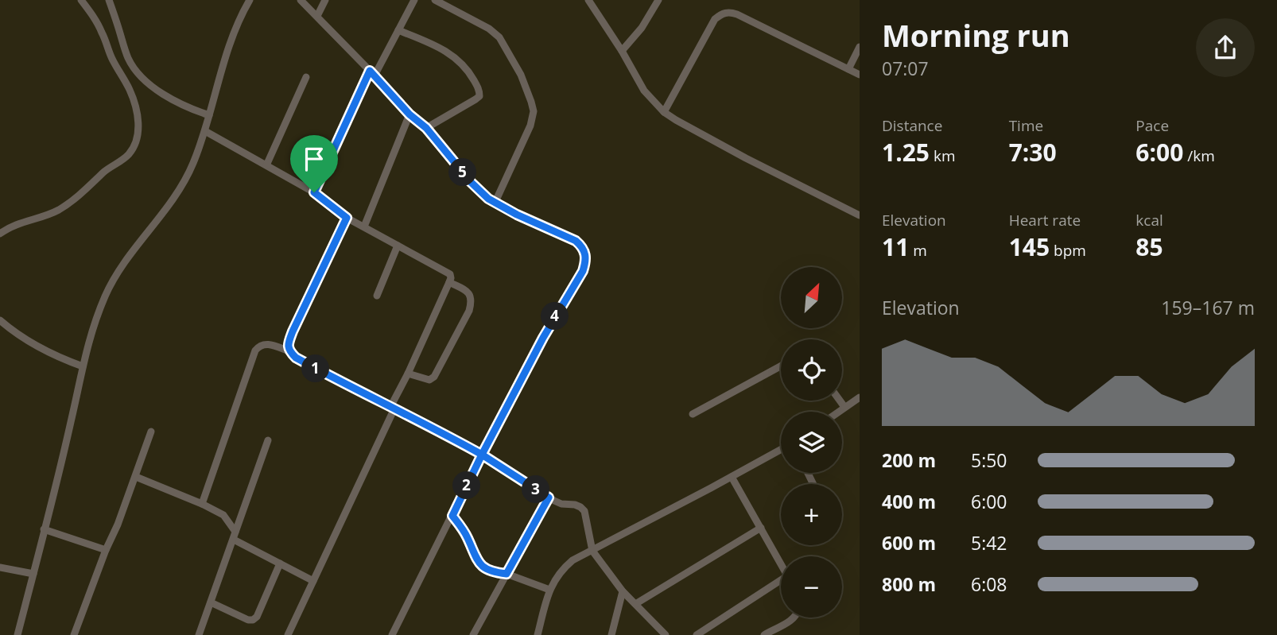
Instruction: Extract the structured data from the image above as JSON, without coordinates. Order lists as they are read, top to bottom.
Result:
{
  "north": "top right",
  "page": {
    "heading": ["Morning run", "07:07"],
    "stats": [
      ["Distance", "1.25 km"],
      ["Time", "7:30"],
      ["Pace", "6:00 /km"],
      ["Elevation", "11 m"],
      ["Heart rate", "145 bpm"],
      ["kcal", "85"]
    ],
    "pins": [
      "5",
      "4",
      "1",
      "2",
      "3"
    ],
    "map_buttons": ["+", "−"],
    "chart": ["Elevation", "159–167 m"],
    "list": [
      {
        "name": "200 m",
        "note": "5:50"
      },
      {
        "name": "400 m",
        "note": "6:00"
      },
      {
        "name": "600 m",
        "note": "5:42"
      },
      {
        "name": "800 m",
        "note": "6:08"
      }
    ]
  }
}
